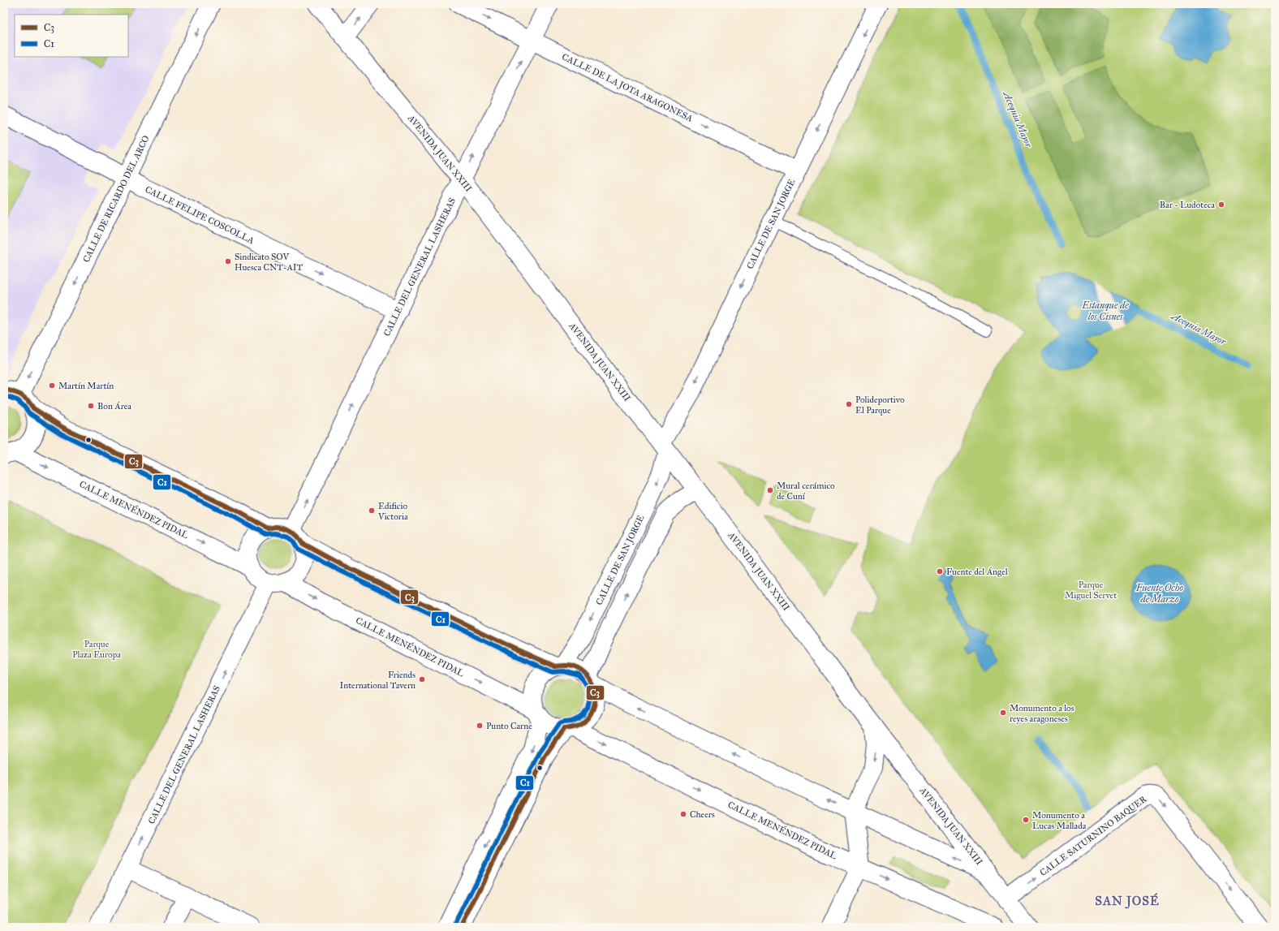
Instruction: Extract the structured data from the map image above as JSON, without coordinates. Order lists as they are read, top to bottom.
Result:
{
  "streets": {
    "main road": [
      "CALLE DE LA JOTA ARAGONESA",
      "AVENIDA JUAN XXIII",
      "CALLE DE RICARDO DEL ARCO",
      "CALLE FELIPE COSCOLLA",
      "CALLE DE SAN JORGE",
      "CALLE DEL GENERAL LASHERAS",
      "CALLE MENÉNDEZ PIDAL",
      "CALLE SATURNINO BAQUER"
    ]
  },
  "crossings": [
    ["CALLE DE LA JOTA ARAGONESA", "CALLE DE SAN JORGE"],
    ["CALLE DE LA JOTA ARAGONESA", "CALLE DEL GENERAL LASHERAS"],
    ["AVENIDA JUAN XXIII", "CALLE DE SAN JORGE"],
    ["AVENIDA JUAN XXIII", "CALLE DEL GENERAL LASHERAS"],
    ["AVENIDA JUAN XXIII", "CALLE SATURNINO BAQUER"],
    ["CALLE DE RICARDO DEL ARCO", "CALLE FELIPE COSCOLLA"],
    ["CALLE FELIPE COSCOLLA", "CALLE DEL GENERAL LASHERAS"],
    ["CALLE DE SAN JORGE", "CALLE MENÉNDEZ PIDAL"],
    ["CALLE DEL GENERAL LASHERAS", "CALLE MENÉNDEZ PIDAL"]
  ],
  "one_way": [
    "CALLE DE LA JOTA ARAGONESA",
    "CALLE DE RICARDO DEL ARCO",
    "CALLE FELIPE COSCOLLA",
    "CALLE DEL GENERAL LASHERAS"
  ],
  "districts": ["SAN JOSÉ"],
  "water": ["Acequia Mayor", "Estanque de los Cisnes", "Fuente Ocho de Marzo"],
  "parks": ["Parque Miguel Servet", "Parque Plaza Europa"],
  "places": [
    "Bar - Ludoteca",
    "Sindicato SOV Huesca CNT-AIT",
    "Martín Martín",
    "Polideportivo El Parque",
    "Bon Área",
    "Mural cerámico de Cuní",
    "Edificio Victoria",
    "Fuente del Ángel",
    "Friends International Tavern",
    "Monumento a los reyes aragoneses",
    "Punto Carne",
    "Cheers",
    "Monumento a Lucas Mallada"
  ],
  "lines": ["transit line C3", "transit line C1"],
  "legend": ["C3", "C1"]
}
